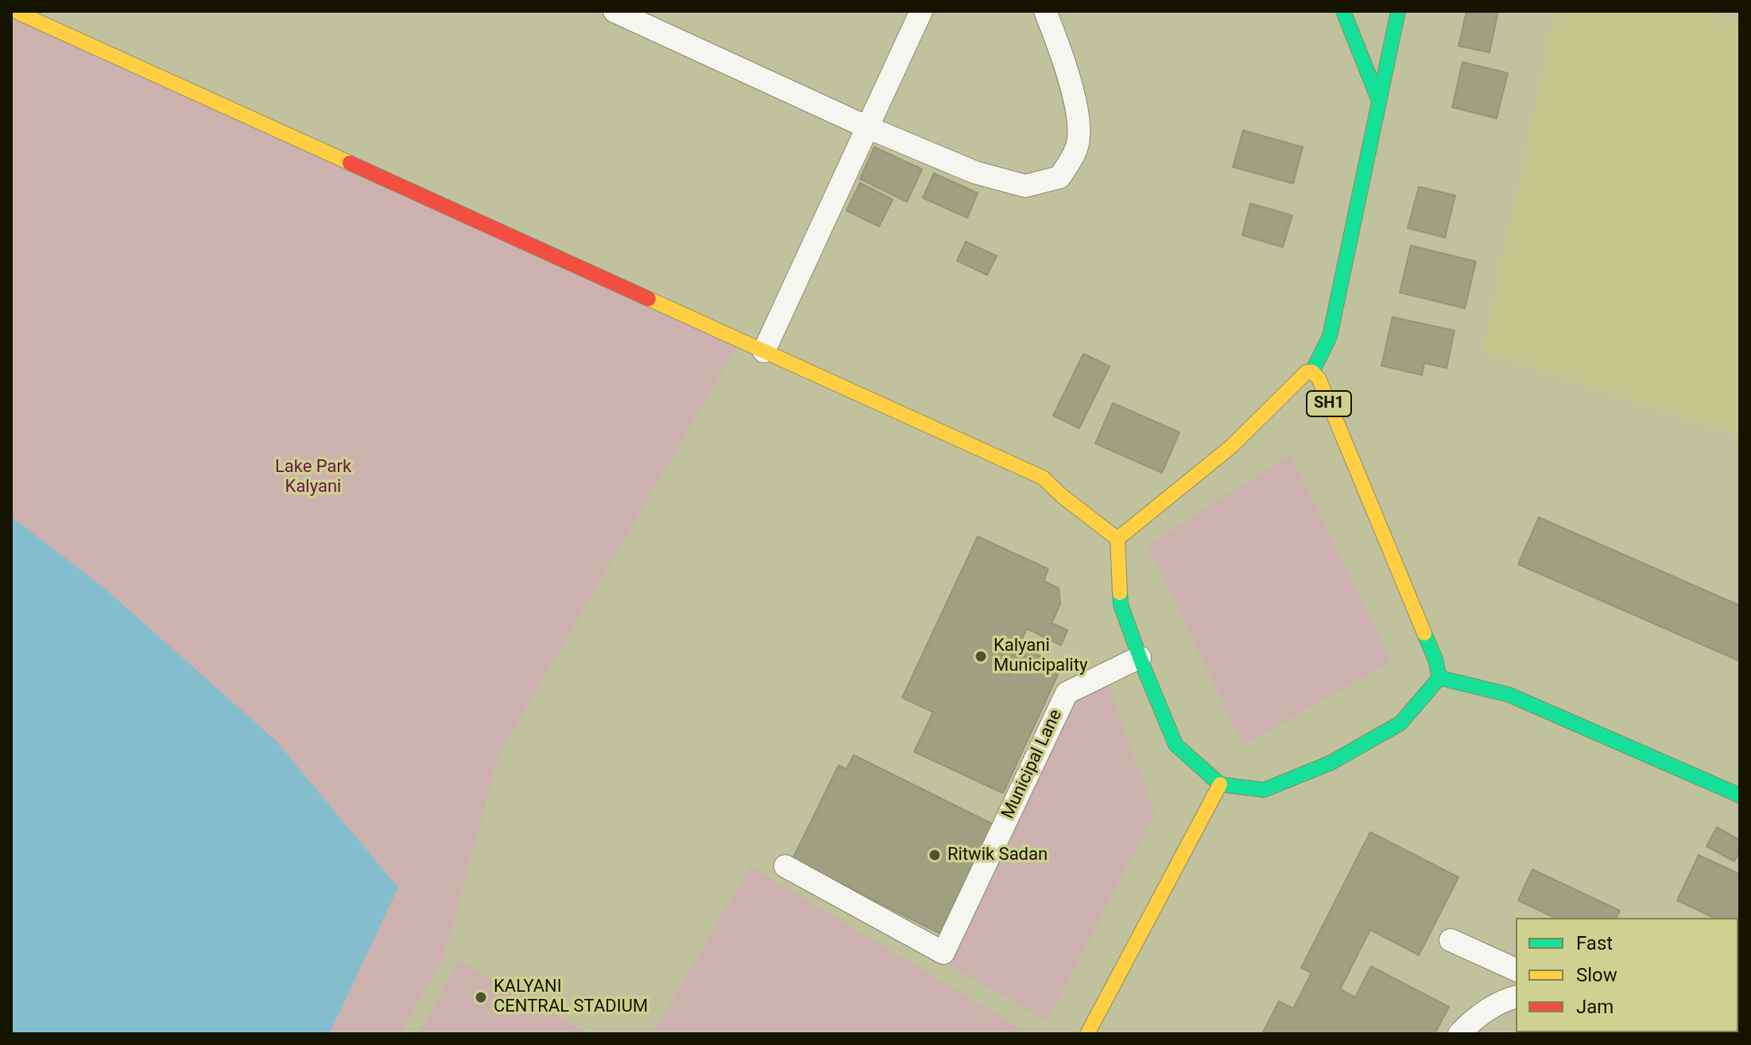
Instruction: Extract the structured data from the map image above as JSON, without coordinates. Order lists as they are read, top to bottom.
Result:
{
  "streets": {
    "main road": ["SH1"],
    "street": ["Municipal Lane"]
  },
  "parks": ["Lake Park Kalyani"],
  "places": ["Kalyani Municipality", "Ritwik Sadan", "KALYANI CENTRAL STADIUM"],
  "legend": ["Fast", "Slow", "Jam"]
}
